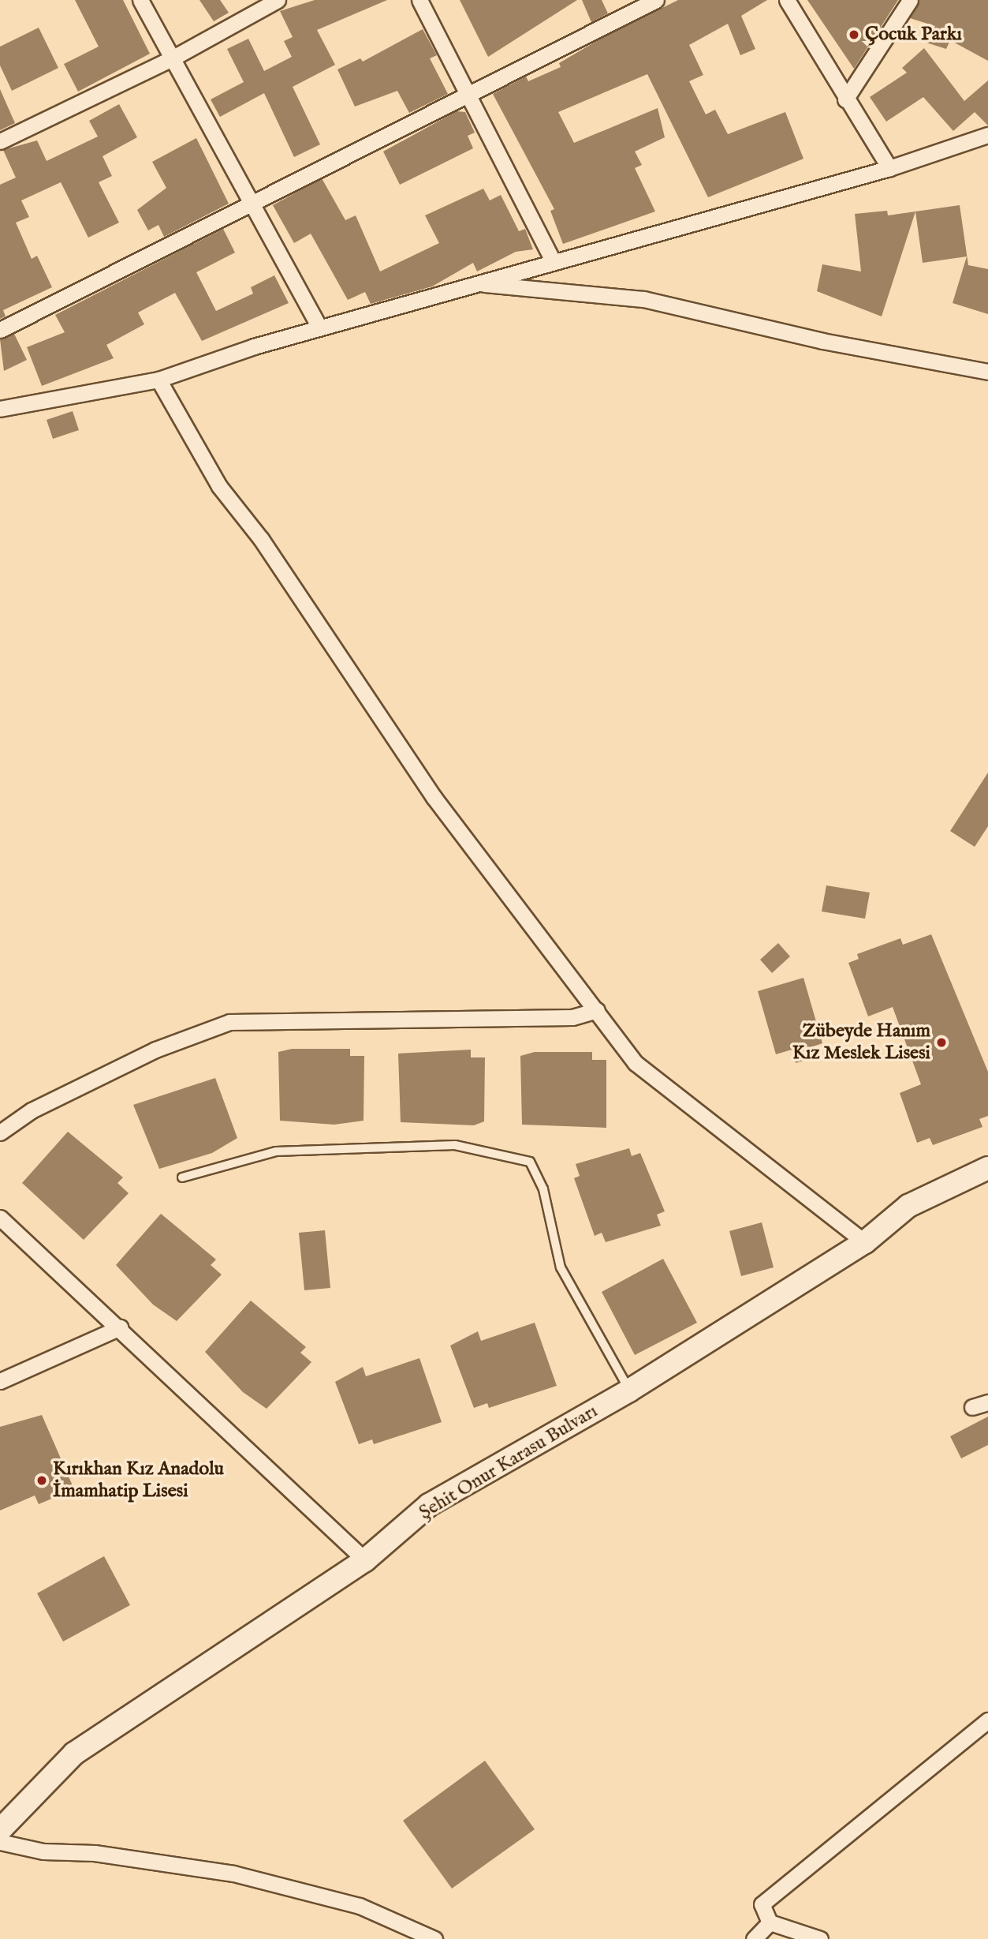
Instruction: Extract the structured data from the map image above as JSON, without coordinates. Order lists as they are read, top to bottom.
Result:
{
  "streets": {
    "street": ["Şehit Onur Karasu Bulvarı"]
  },
  "places": ["Çocuk Parkı", "Zübeyde Hanım Kız Meslek Lisesi", "Kırıkhan Kız Anadolu İmamhatip Lisesi"]
}
